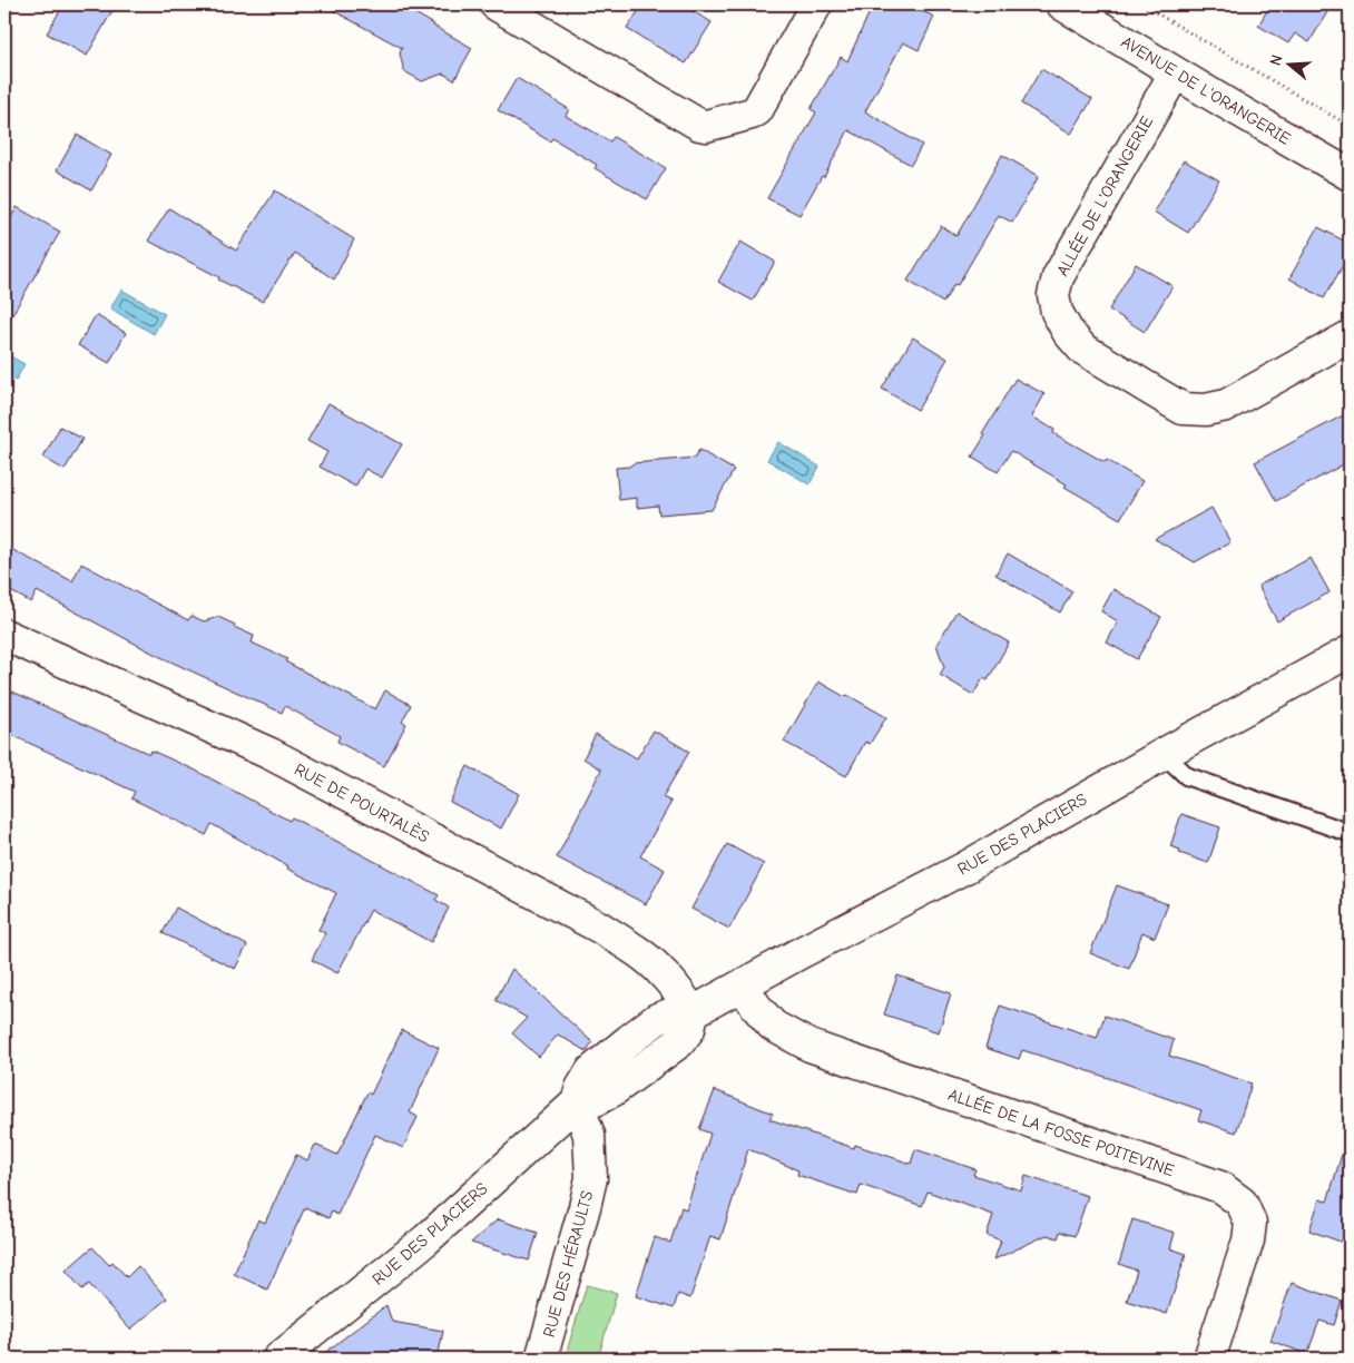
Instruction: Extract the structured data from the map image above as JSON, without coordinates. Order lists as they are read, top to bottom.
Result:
{
  "streets": {
    "street": [
      "AVENUE DE L'ORANGERIE",
      "ALLÉE DE L'ORANGERIE",
      "RUE DE POURTALÈS",
      "RUE DES PLACIERS",
      "ALLÉE DE LA FOSSE POITEVINE",
      "RUE DES HÉRAULTS"
    ]
  },
  "crossings": [
    ["AVENUE DE L'ORANGERIE", "ALLÉE DE L'ORANGERIE"],
    ["RUE DE POURTALÈS", "RUE DES PLACIERS"],
    ["RUE DES PLACIERS", "ALLÉE DE LA FOSSE POITEVINE"],
    ["RUE DES PLACIERS", "RUE DES HÉRAULTS"]
  ],
  "north": "left"
}
